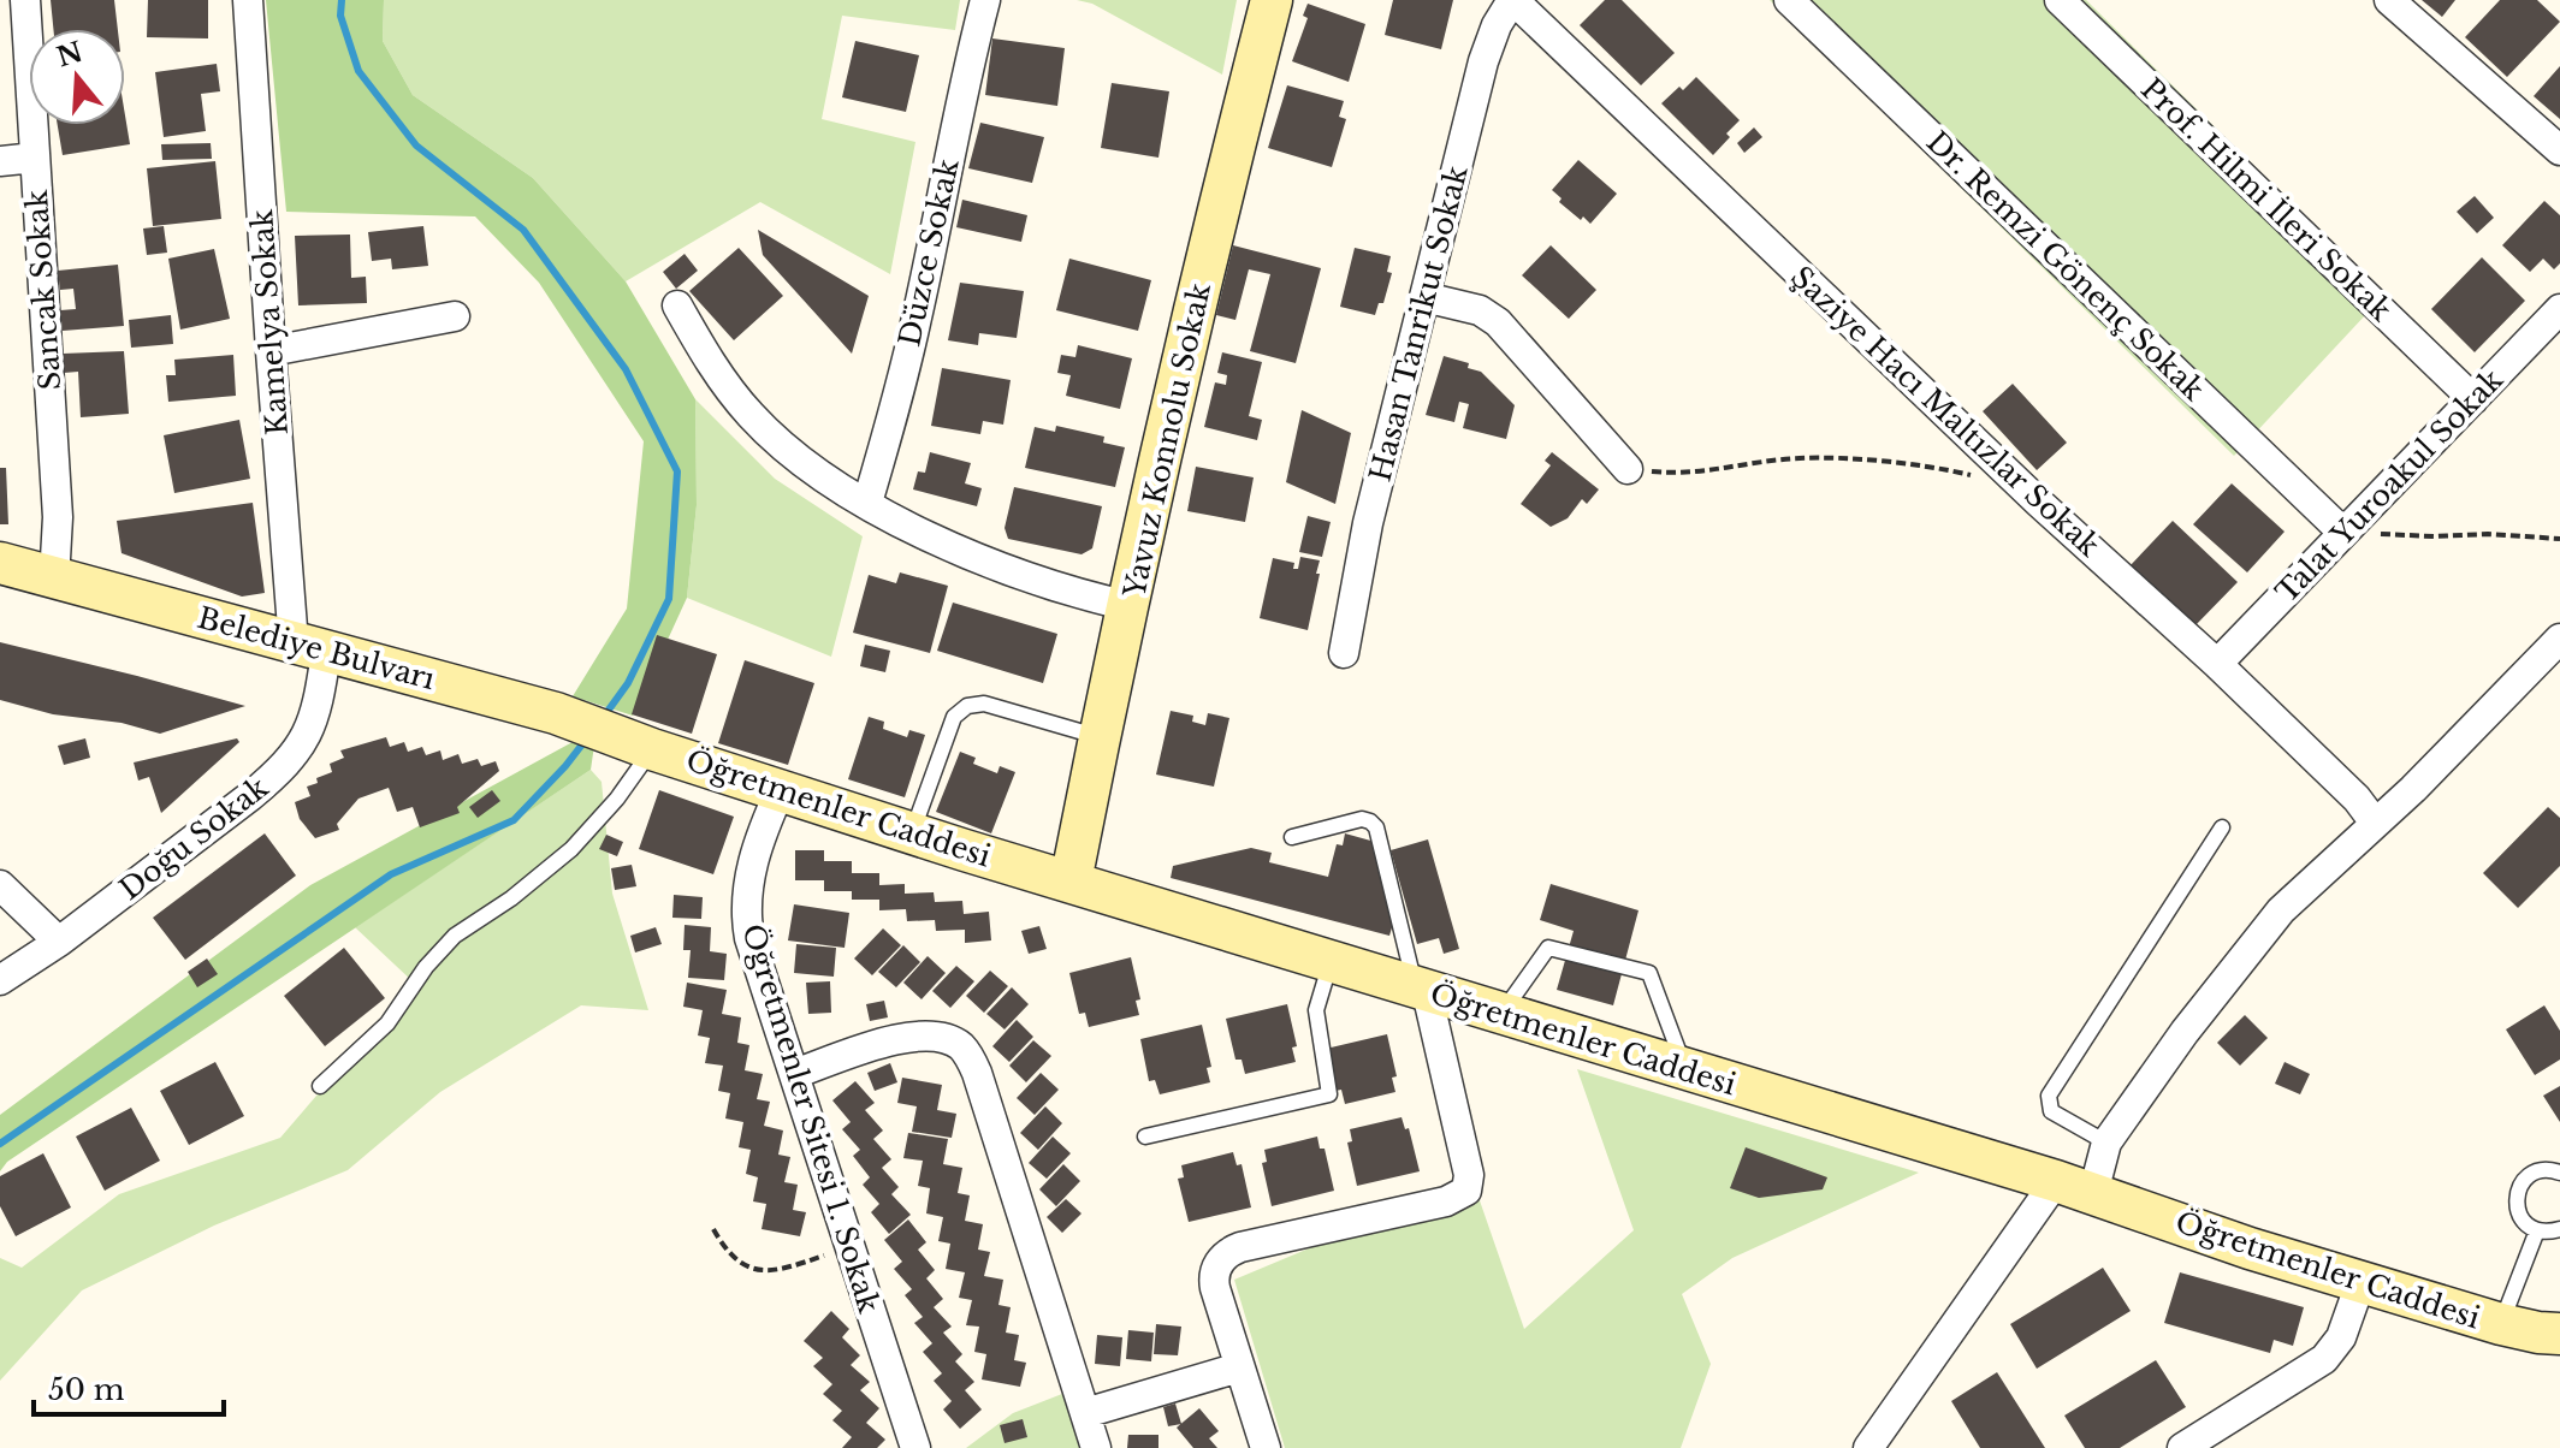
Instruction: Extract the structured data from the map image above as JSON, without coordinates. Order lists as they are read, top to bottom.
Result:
{
  "streets": {
    "main road": ["Yavuz Konnolu Sokak", "Belediye Bulvarı", "Öğretmenler Caddesi"],
    "street": [
      "Prof. Hilmi İleri Sokak",
      "Düzce Sokak",
      "Dr. Remzi Gönenç Sokak",
      "Sancak Sokak",
      "Kamelya Sokak",
      "Hasan Tanrikut Sokak",
      "Şaziye Hacı Maltızlar Sokak",
      "Talat Yuroakul Sokak",
      "Doğu Sokak",
      "Öğretmenler Sitesi 1. Sokak"
    ]
  },
  "crossings": [
    ["Prof. Hilmi İleri Sokak", "Talat Yuroakul Sokak"],
    ["Dr. Remzi Gönenç Sokak", "Talat Yuroakul Sokak"],
    ["Sancak Sokak", "Belediye Bulvarı"],
    ["Kamelya Sokak", "Belediye Bulvarı"],
    ["Kamelya Sokak", "Doğu Sokak"],
    ["Hasan Tanrikut Sokak", "Şaziye Hacı Maltızlar Sokak"],
    ["Şaziye Hacı Maltızlar Sokak", "Talat Yuroakul Sokak"],
    ["Yavuz Konnolu Sokak", "Öğretmenler Caddesi"],
    ["Belediye Bulvarı", "Öğretmenler Caddesi"],
    ["Belediye Bulvarı", "Doğu Sokak"],
    ["Öğretmenler Caddesi", "Öğretmenler Sitesi 1. Sokak"]
  ],
  "scale_bar": "50 m",
  "north": "top"
}
